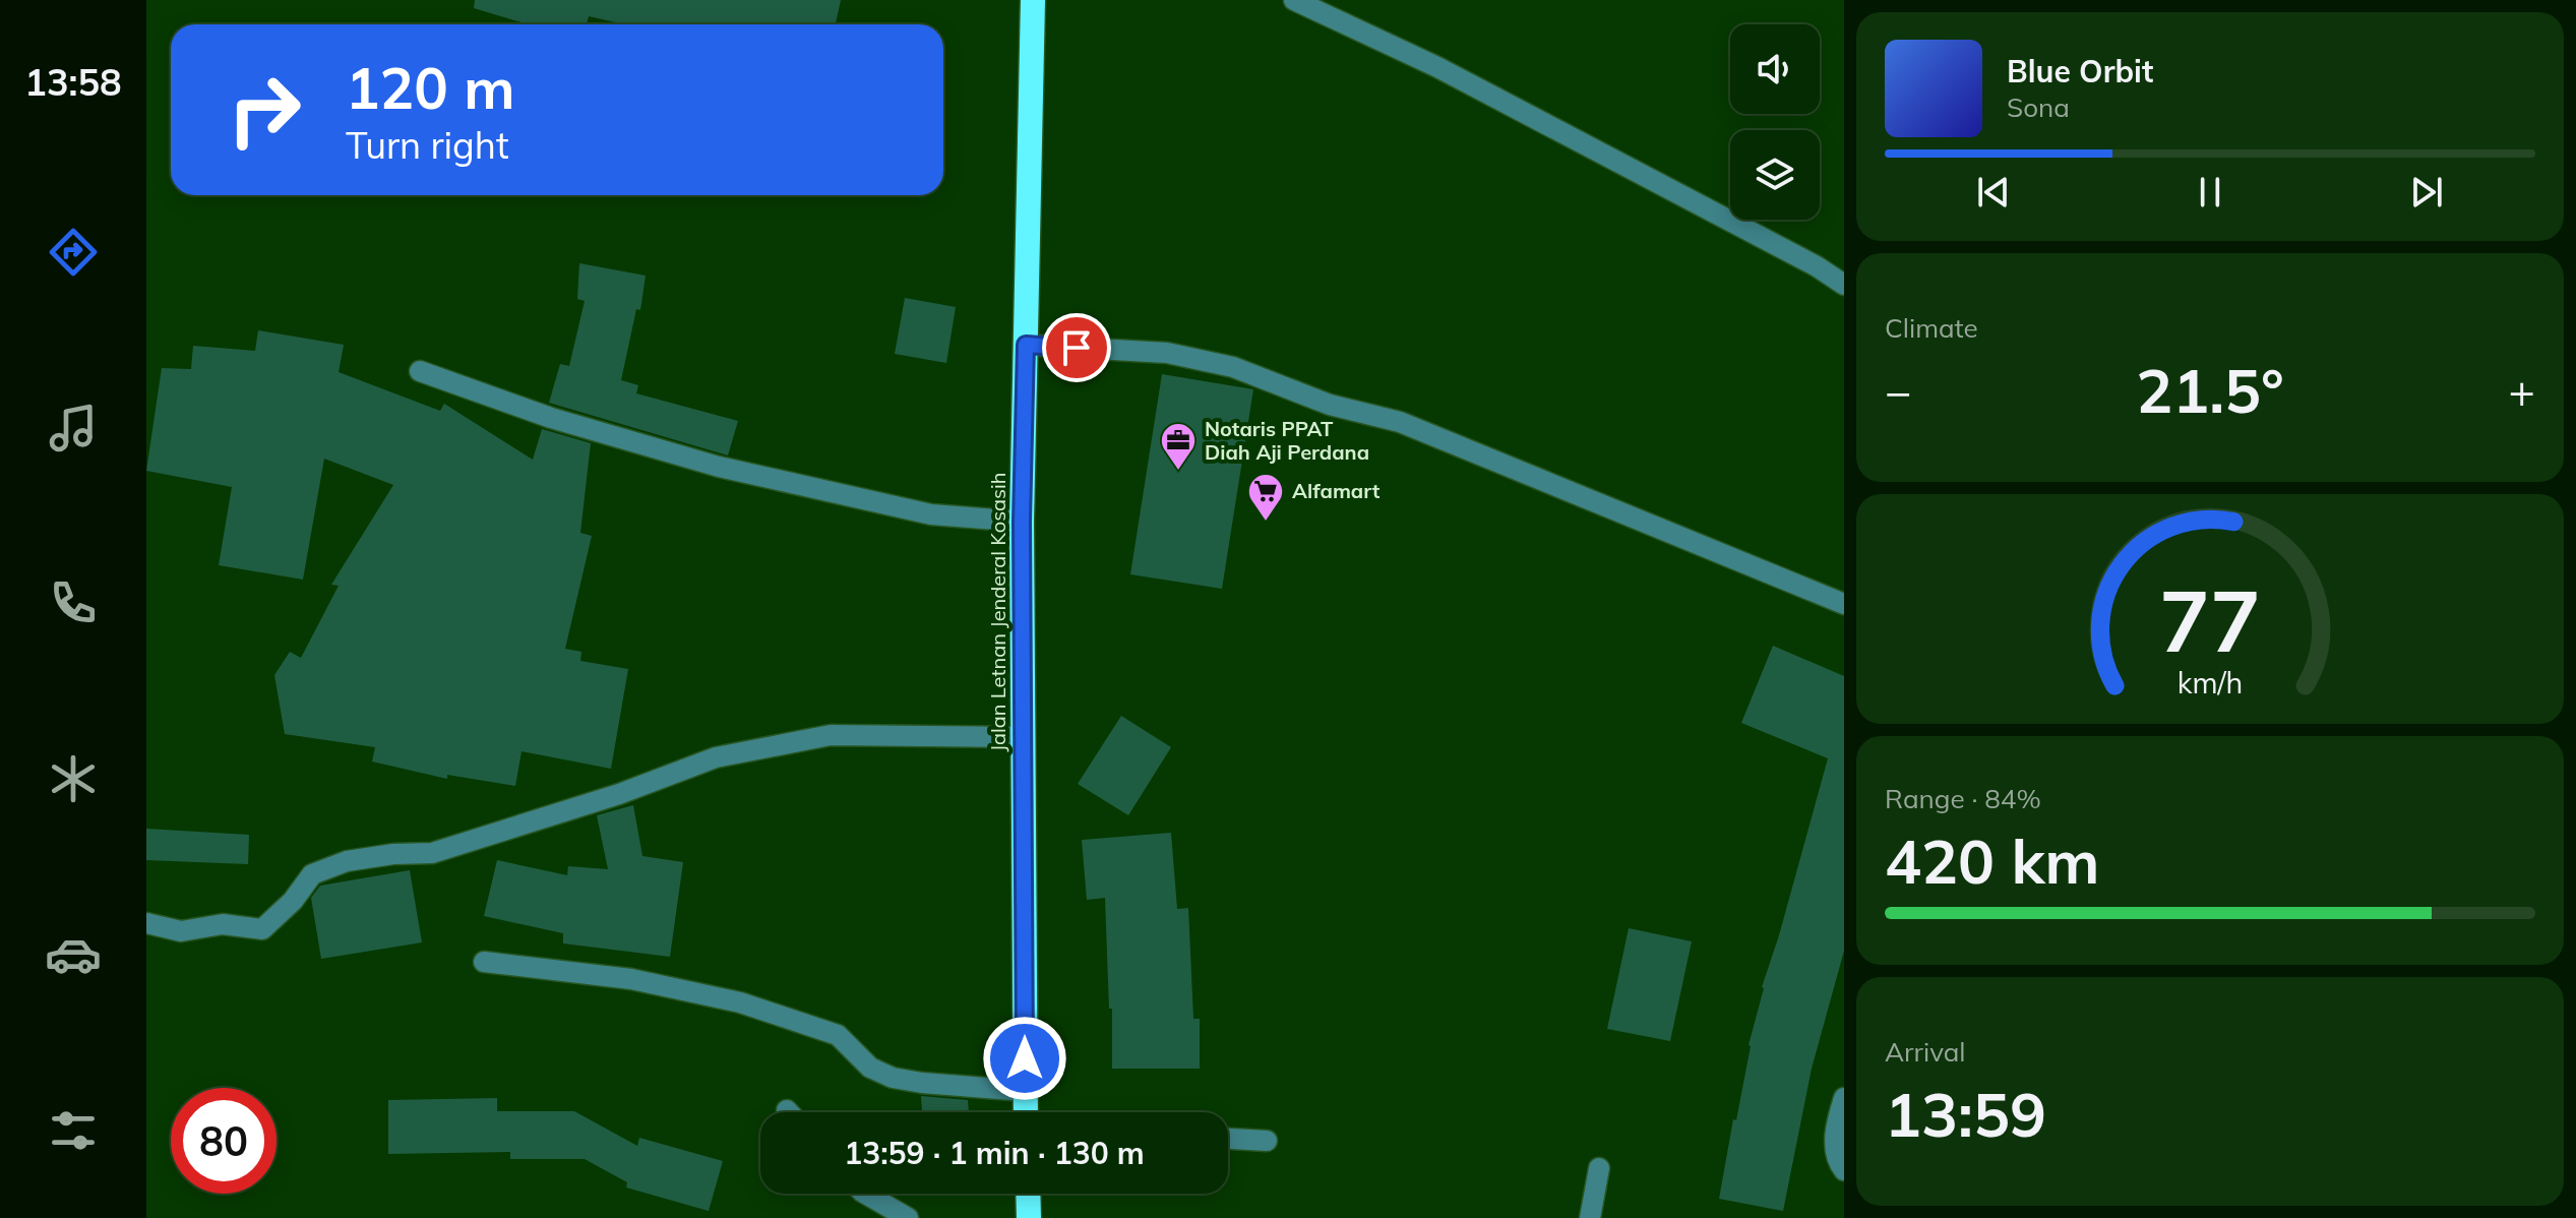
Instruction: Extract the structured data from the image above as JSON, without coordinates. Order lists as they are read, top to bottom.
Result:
{
  "streets": {
    "highway": ["Jalan Letnan Jenderal Kosasih"]
  },
  "places": {
    "office": ["Notaris PPAT Diah Aji Perdana"],
    "supermarket": ["Alfamart"]
  },
  "page": {
    "tabs": "13:58",
    "turn": ["120 m", "Turn right"],
    "song": ["Blue Orbit", "Sona"],
    "tile": [
      "Climate",
      ["Range · 84%", "420 km"],
      ["Arrival", "13:59"]
    ],
    "heat": ["−", "21.5°", "+"],
    "limit": "80",
    "trip": "13:59 · 1 min · 130 m",
    "gauge": ["77", "km/h"]
  }
}
